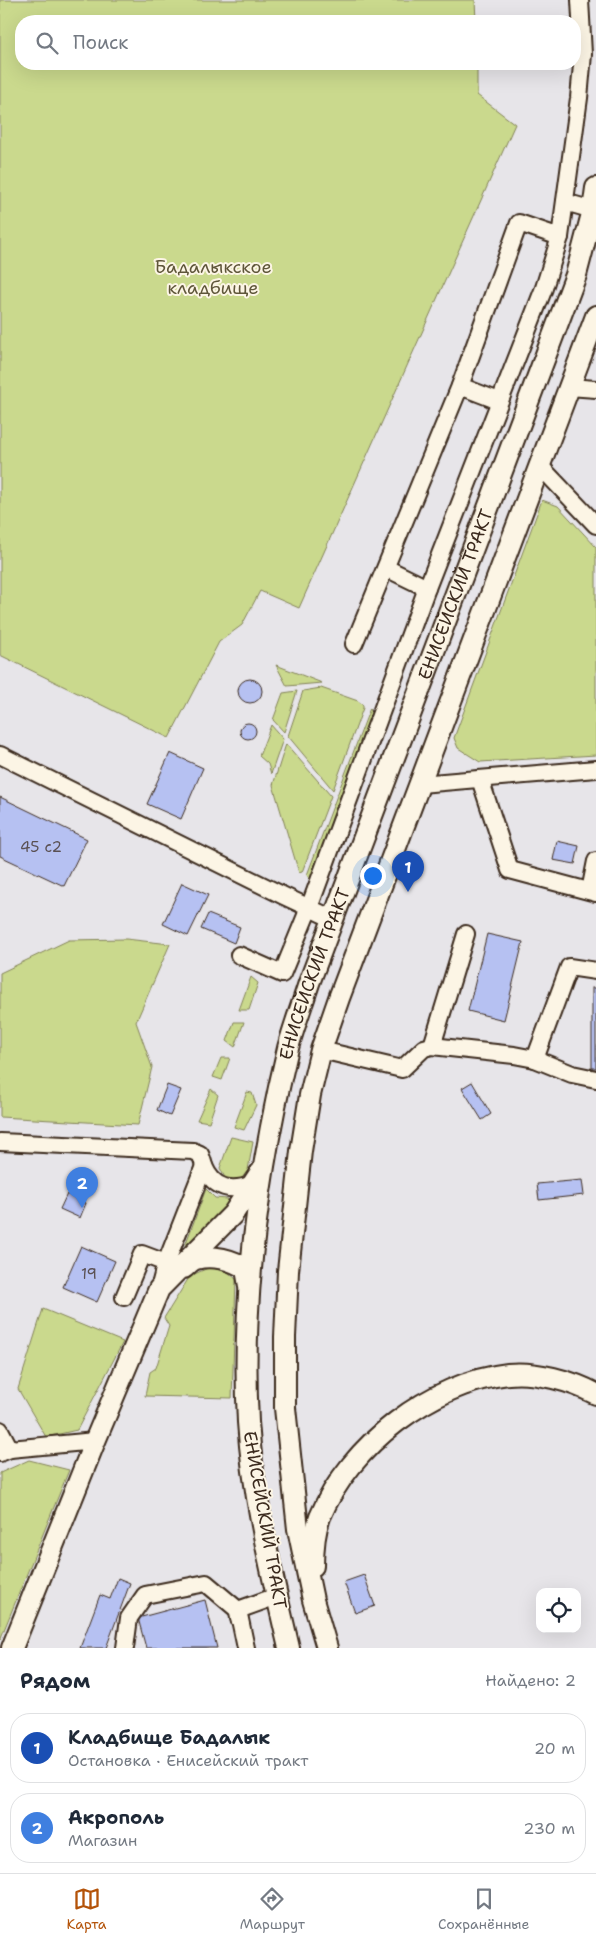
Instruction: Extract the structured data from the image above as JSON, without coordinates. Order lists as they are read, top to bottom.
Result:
{
  "streets": {
    "main road": ["ЕНИСЕЙСКИЙ ТРАКТ"]
  },
  "parks": ["Бадалыкское кладбище"],
  "house_numbers": ["45 с2", "19"],
  "page": {
    "search": "Поиск",
    "pins": ["1", "2"],
    "heading": ["Рядом", "Найдено: 2"],
    "list": [
      {
        "mark": "1",
        "name": "Кладбище Бадалык",
        "note": "Остановка · Енисейский тракт",
        "value": "20 m"
      },
      {
        "mark": "2",
        "name": "Акрополь",
        "note": "Магазин",
        "value": "230 m"
      }
    ],
    "nav": ["Карта", "Маршрут", "Сохранённые"]
  }
}
